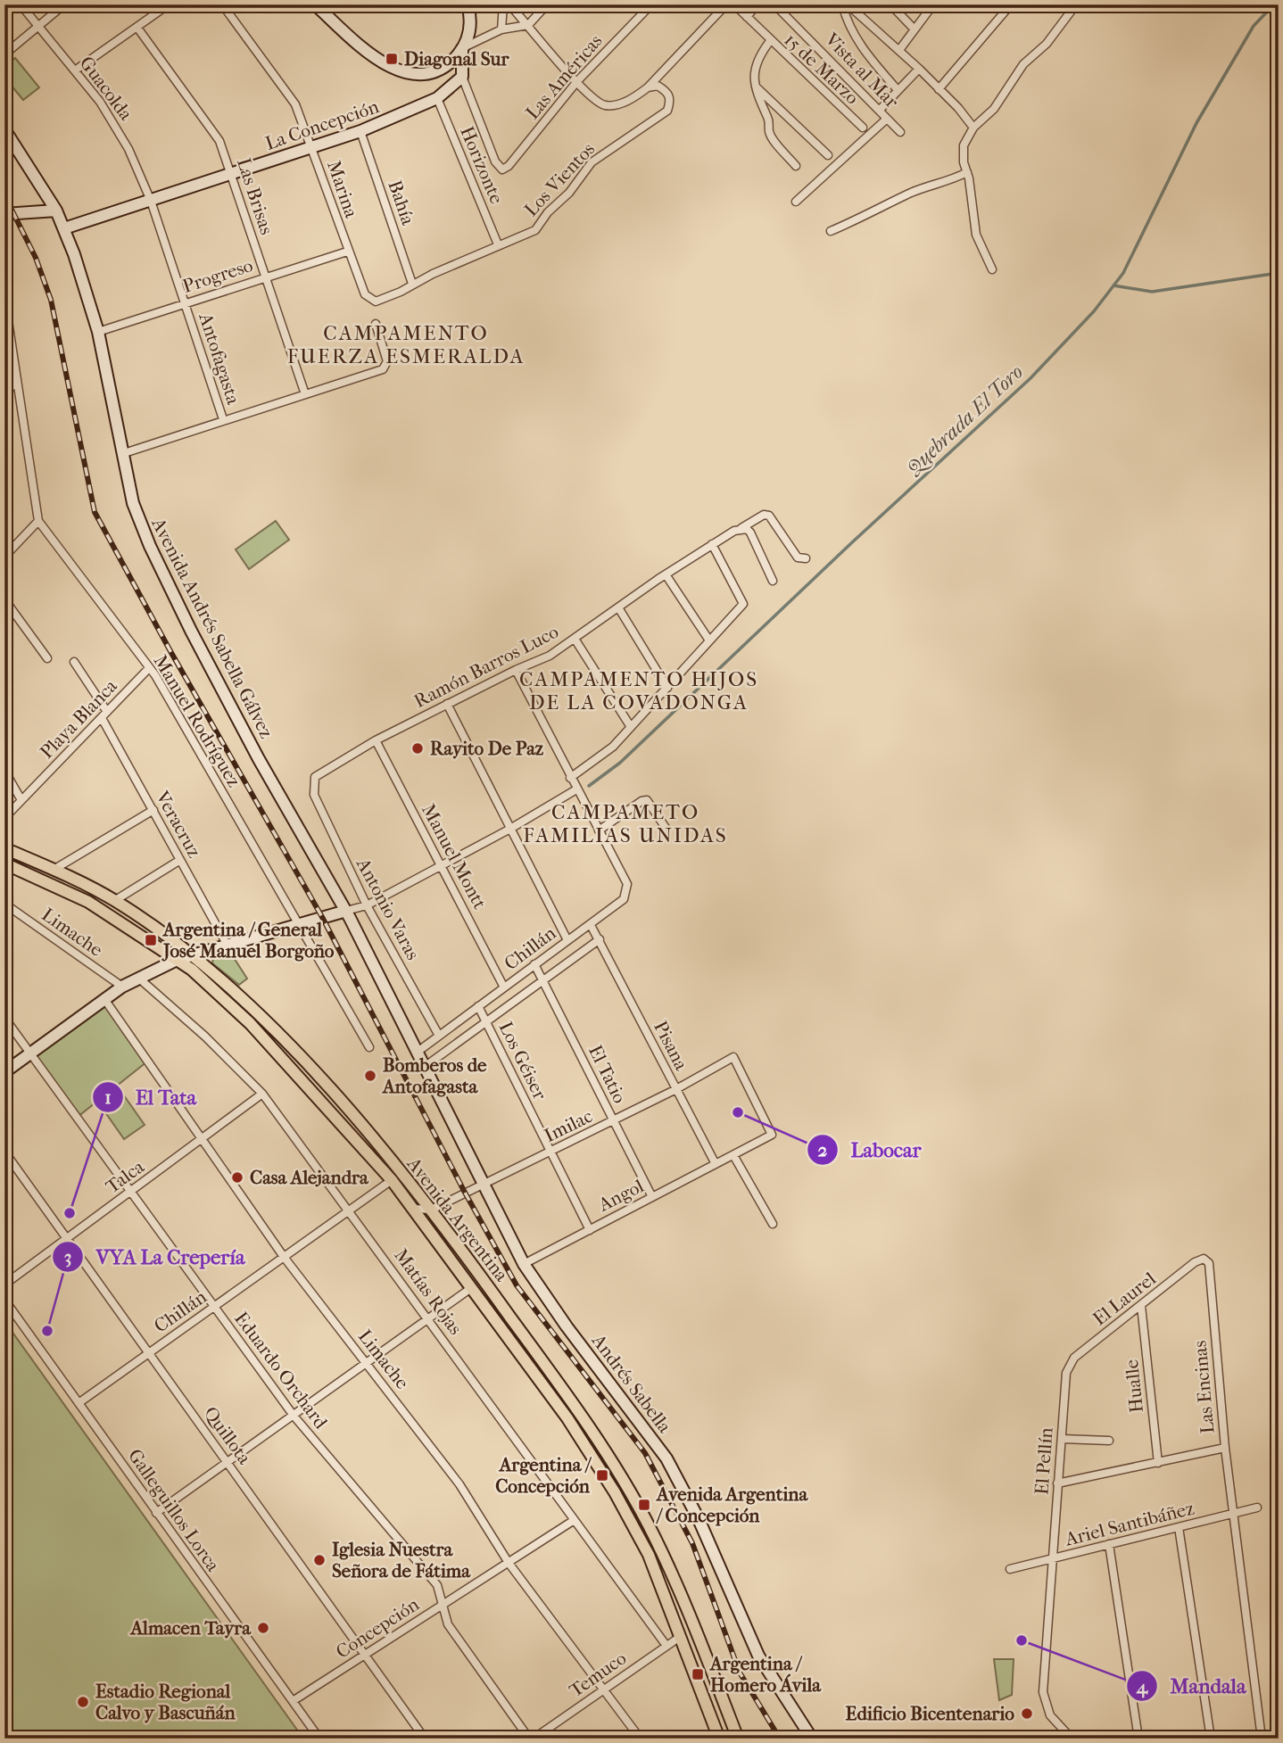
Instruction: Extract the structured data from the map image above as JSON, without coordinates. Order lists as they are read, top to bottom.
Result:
{
  "streets": {
    "main road": [
      "La Concepción",
      "Avenida Andrés Sabella Gálvez",
      "Avenida Argentina",
      "Andrés Sabella"
    ],
    "street": [
      "15 de Marzo",
      "Vista al Mar",
      "Las Américas",
      "Guacolda",
      "Horizonte",
      "Los Vientos",
      "Marina",
      "Las Brisas",
      "Bahía",
      "Progreso",
      "Antofagasta",
      "Ramón Barros Luco",
      "Playa Blanca",
      "Manuel Rodríguez",
      "Veracruz",
      "Manuel Montt",
      "Antonio Varas",
      "Limache",
      "Chillán",
      "Pisana",
      "Los Géiser",
      "El Tatio",
      "Imilac",
      "Talca",
      "Angol",
      "Matías Rojas",
      "El Laurel",
      "Eduardo Orchard",
      "Hualle",
      "Las Encinas",
      "Quillota",
      "El Pellín",
      "Galleguillos Lorca",
      "Ariel Santibáñez",
      "Concepción",
      "Temuco"
    ]
  },
  "crossings": [
    ["Las Américas", "Horizonte"],
    ["Guacolda", "La Concepción"],
    ["Guacolda", "Antofagasta"],
    ["La Concepción", "Horizonte"],
    ["La Concepción", "Marina"],
    ["La Concepción", "Las Brisas"],
    ["La Concepción", "Bahía"],
    ["La Concepción", "Antofagasta"],
    ["La Concepción", "Avenida Andrés Sabella Gálvez"],
    ["Horizonte", "Los Vientos"],
    ["Los Vientos", "Marina"],
    ["Los Vientos", "Bahía"],
    ["Marina", "Progreso"],
    ["Las Brisas", "Progreso"],
    ["Progreso", "Antofagasta"],
    ["Progreso", "Avenida Andrés Sabella Gálvez"],
    ["Avenida Andrés Sabella Gálvez", "Chillán"],
    ["Avenida Andrés Sabella Gálvez", "Andrés Sabella"],
    ["Ramón Barros Luco", "Manuel Montt"],
    ["Ramón Barros Luco", "Antonio Varas"],
    ["Playa Blanca", "Manuel Rodríguez"],
    ["Playa Blanca", "Veracruz"],
    ["Manuel Montt", "Chillán"],
    ["Antonio Varas", "Chillán"],
    ["Limache", "Chillán"],
    ["Limache", "Talca"],
    ["Limache", "Concepción"],
    ["Limache", "Temuco"],
    ["Chillán", "Pisana"],
    ["Chillán", "Los Géiser"],
    ["Chillán", "El Tatio"],
    ["Chillán", "Avenida Argentina"],
    ["Chillán", "Matías Rojas"],
    ["Chillán", "Eduardo Orchard"],
    ["Chillán", "Andrés Sabella"],
    ["Chillán", "Quillota"],
    ["Chillán", "Galleguillos Lorca"],
    ["Pisana", "Imilac"],
    ["Pisana", "Angol"],
    ["Los Géiser", "Imilac"],
    ["Los Géiser", "Angol"],
    ["El Tatio", "Imilac"],
    ["El Tatio", "Angol"],
    ["Imilac", "Angol"],
    ["Imilac", "Avenida Argentina"],
    ["Imilac", "Andrés Sabella"],
    ["Talca", "Matías Rojas"],
    ["Talca", "Eduardo Orchard"],
    ["Talca", "Quillota"],
    ["Angol", "Andrés Sabella"],
    ["Avenida Argentina", "Temuco"],
    ["Matías Rojas", "Concepción"],
    ["Matías Rojas", "Temuco"],
    ["El Laurel", "Hualle"],
    ["El Laurel", "Las Encinas"],
    ["El Laurel", "El Pellín"],
    ["Eduardo Orchard", "Concepción"],
    ["Eduardo Orchard", "Temuco"],
    ["Las Encinas", "Ariel Santibáñez"],
    ["Quillota", "Concepción"],
    ["El Pellín", "Ariel Santibáñez"],
    ["Galleguillos Lorca", "Concepción"]
  ],
  "districts": ["CAMPAMENTO FUERZA ESMERALDA", "CAMPAMENTO HIJOS DE LA COVADONGA", "CAMPAMETO FAMILIAS UNIDAS"],
  "water": ["Quebrada El Toro"],
  "places": {
    "transit": [
      "Diagonal Sur",
      "Argentina / General José Manuel Borgoño",
      "Argentina / Concepción",
      "Avenida Argentina / Concepción",
      "Argentina / Homero Ávila"
    ],
    "other": [
      "Rayito De Paz",
      "Bomberos de Antofagasta",
      "Labocar",
      "Casa Alejandra",
      "El Tata",
      "VYA La Crepería",
      "Iglesia Nuestra Señora de Fátima",
      "Almacen Tayra",
      "Mandala",
      "Estadio Regional Calvo y Bascuñán",
      "Edificio Bicentenario"
    ]
  }
}
